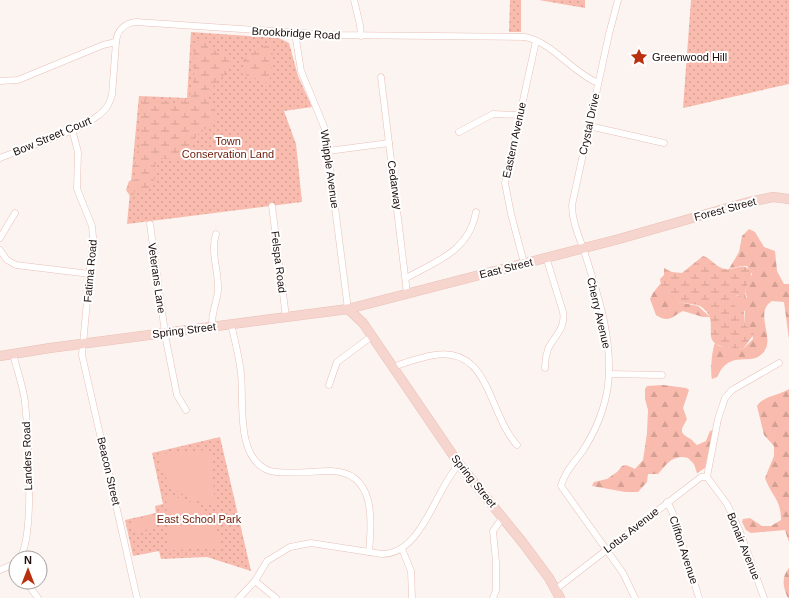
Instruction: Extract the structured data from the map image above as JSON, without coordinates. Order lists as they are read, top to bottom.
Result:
{
  "streets": {
    "main road": ["Forest Street", "East Street", "Spring Street"],
    "street": [
      "Brookbridge Road",
      "Crystal Drive",
      "Bow Street Court",
      "Eastern Avenue",
      "Whipple Avenue",
      "Cedarway",
      "Felspa Road",
      "Fatima Road",
      "Veterans Lane",
      "Cherry Avenue",
      "Landers Road",
      "Beacon Street",
      "Lotus Avenue",
      "Bonair Avenue",
      "Clifton Avenue"
    ]
  },
  "crossings": [
    ["Brookbridge Road", "Crystal Drive"],
    ["Brookbridge Road", "Bow Street Court"],
    ["Brookbridge Road", "Eastern Avenue"],
    ["Brookbridge Road", "Whipple Avenue"],
    ["Crystal Drive", "East Street"],
    ["Crystal Drive", "Cherry Avenue"],
    ["Bow Street Court", "Fatima Road"],
    ["Eastern Avenue", "East Street"],
    ["Whipple Avenue", "East Street"],
    ["Whipple Avenue", "Spring Street"],
    ["Cedarway", "East Street"],
    ["Forest Street", "East Street"],
    ["Felspa Road", "Spring Street"],
    ["East Street", "Cherry Avenue"],
    ["East Street", "Spring Street"],
    ["Fatima Road", "Spring Street"],
    ["Fatima Road", "Beacon Street"],
    ["Veterans Lane", "Spring Street"],
    ["Cherry Avenue", "Lotus Avenue"],
    ["Spring Street", "Landers Road"],
    ["Spring Street", "Beacon Street"],
    ["Spring Street", "Lotus Avenue"],
    ["Lotus Avenue", "Bonair Avenue"],
    ["Lotus Avenue", "Clifton Avenue"]
  ],
  "parks": ["Town Conservation Land", "East School Park"],
  "places": {
    "place": ["Greenwood Hill"]
  },
  "north": "top"
}
